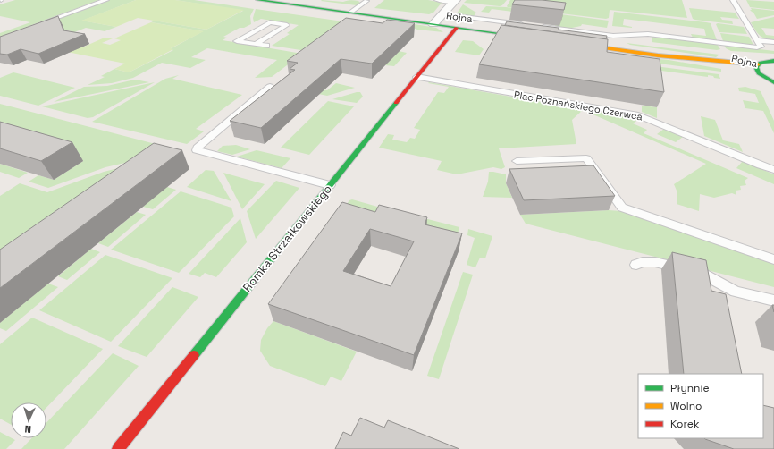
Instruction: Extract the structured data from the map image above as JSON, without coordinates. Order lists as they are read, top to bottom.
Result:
{
  "streets": {
    "street": ["Rojna", "Romka Strzałkowskiego"],
    "lane": ["Plac Poznańskiego Czerwca"]
  },
  "crossings": [
    ["Rojna", "Romka Strzałkowskiego"],
    ["Plac Poznańskiego Czerwca", "Romka Strzałkowskiego"]
  ],
  "legend": ["Płynnie", "Wolno", "Korek"],
  "north": "bottom"
}
